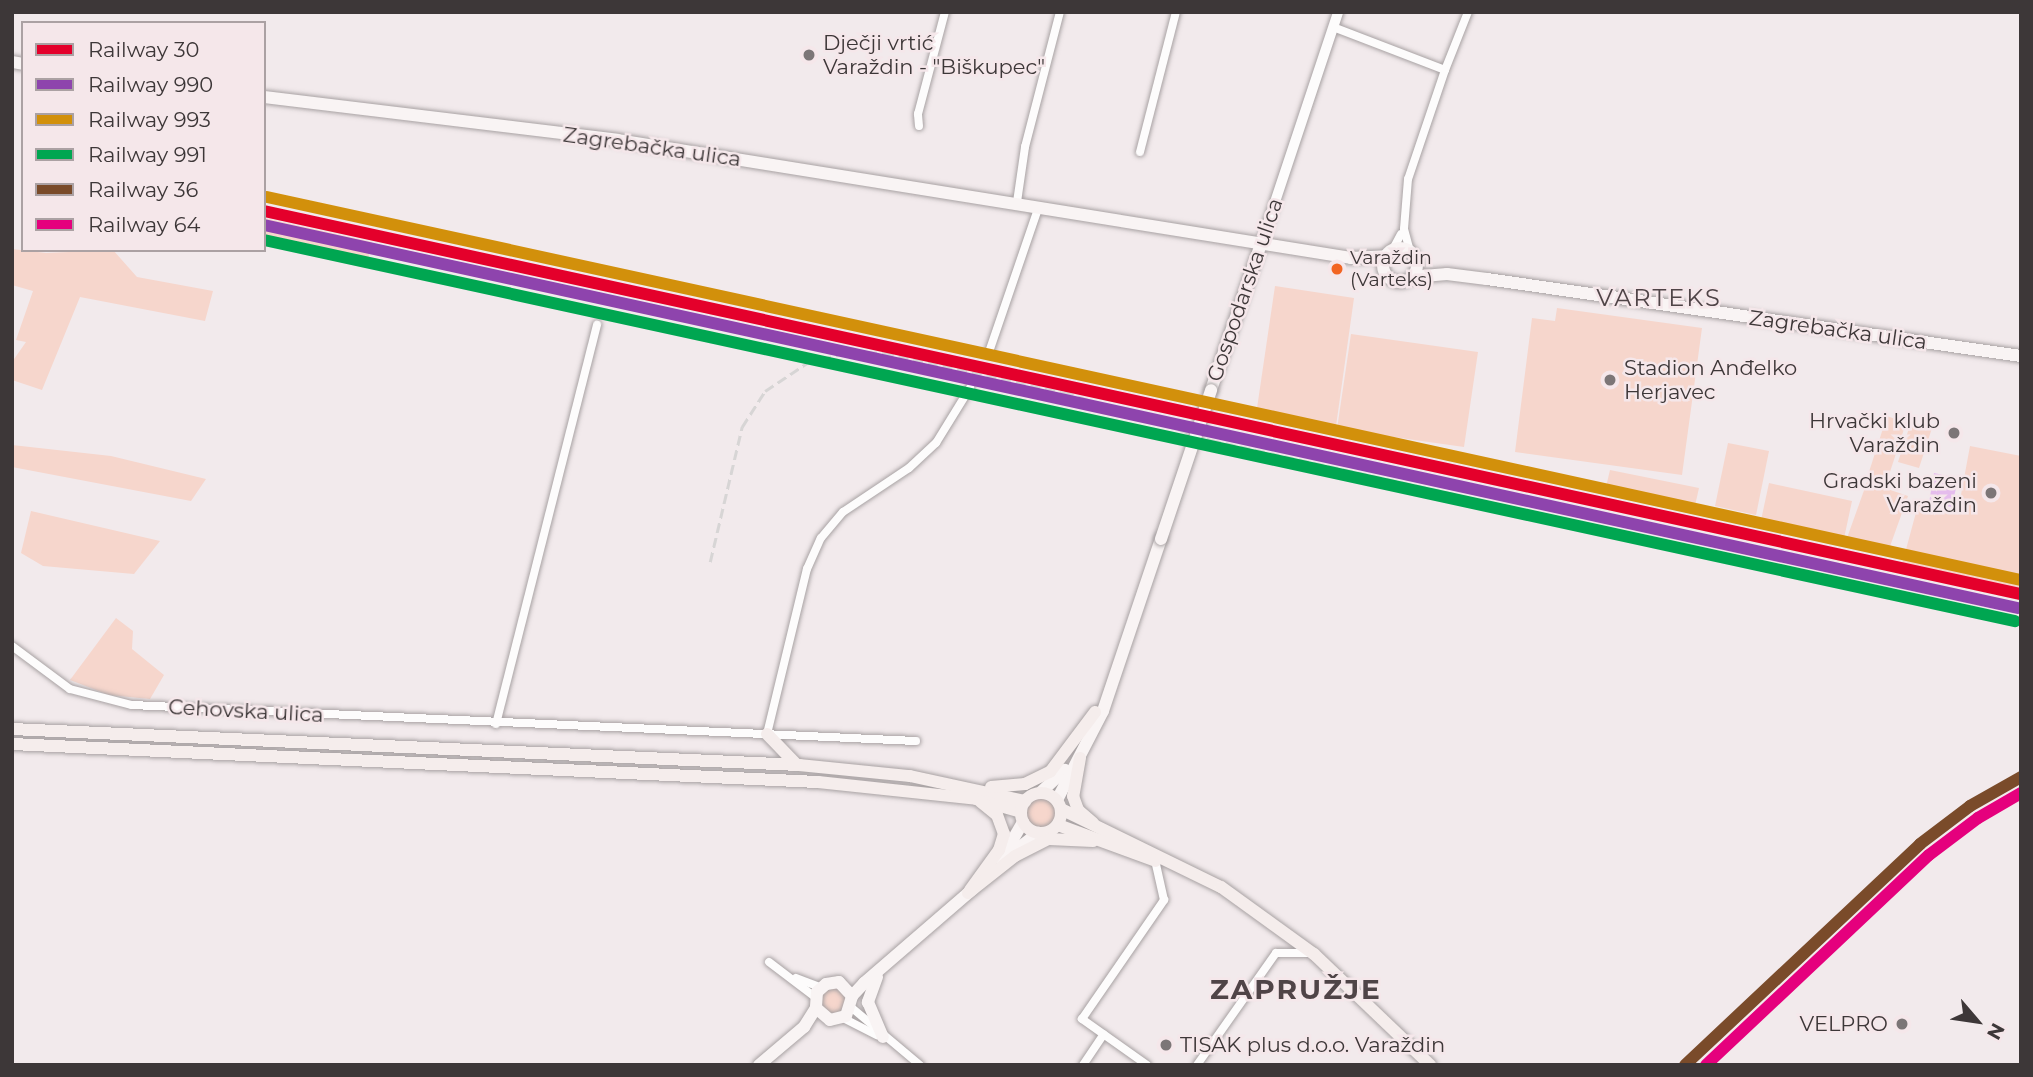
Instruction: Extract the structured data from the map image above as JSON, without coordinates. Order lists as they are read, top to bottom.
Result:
{
  "streets": {
    "main road": ["Zagrebačka ulica", "Gospodarska ulica"],
    "street": ["Cehovska ulica"]
  },
  "crossings": [
    ["Zagrebačka ulica", "Gospodarska ulica"]
  ],
  "districts": ["VARTEKS", "ZAPRUŽJE"],
  "places": [
    "Dječji vrtić Varaždin - \"Biškupec\"",
    "Varaždin (Varteks)",
    "Stadion Anđelko Herjavec",
    "Hrvački klub Varaždin",
    "Gradski bazeni Varaždin",
    "VELPRO",
    "TISAK plus d.o.o. Varaždin"
  ],
  "lines": [
    "rail line 993",
    "rail line 30",
    "rail line 990",
    "rail line 991",
    "rail line 36",
    "rail line 64"
  ],
  "legend": [
    "Railway 30",
    "Railway 990",
    "Railway 993",
    "Railway 991",
    "Railway 36",
    "Railway 64"
  ],
  "north": "bottom right"
}
